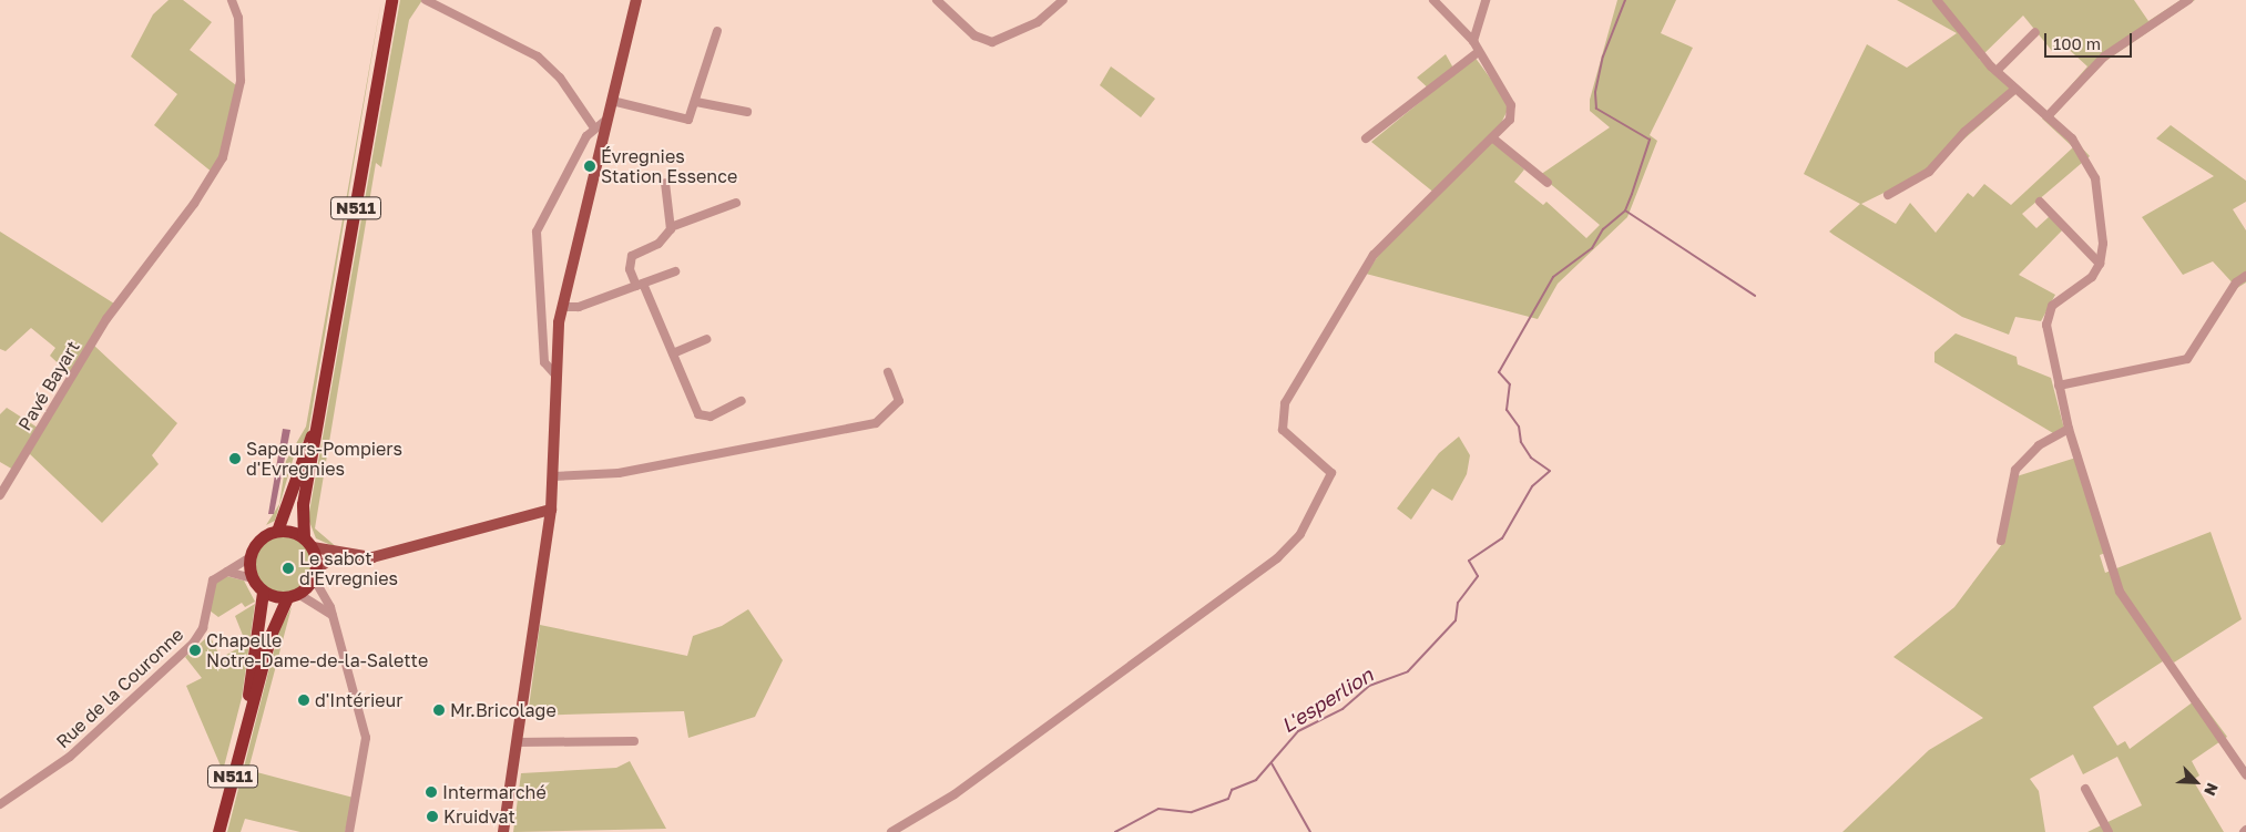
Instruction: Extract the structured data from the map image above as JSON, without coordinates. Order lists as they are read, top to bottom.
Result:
{
  "streets": {
    "highway": ["N511"],
    "street": ["Pavé Bayart", "Rue de la Couronne"]
  },
  "crossings": [
    ["N511", "Rue de la Couronne"]
  ],
  "water": ["L'esperlion"],
  "places": [
    "Évregnies Station Essence",
    "Sapeurs-Pompiers d'Evregnies",
    "Le sabot d'Evregnies",
    "Chapelle Notre-Dame-de-la-Salette",
    "d'Intérieur",
    "Mr.Bricolage",
    "Intermarché",
    "Kruidvat"
  ],
  "scale_bar": "100 m",
  "north": "bottom right"
}
